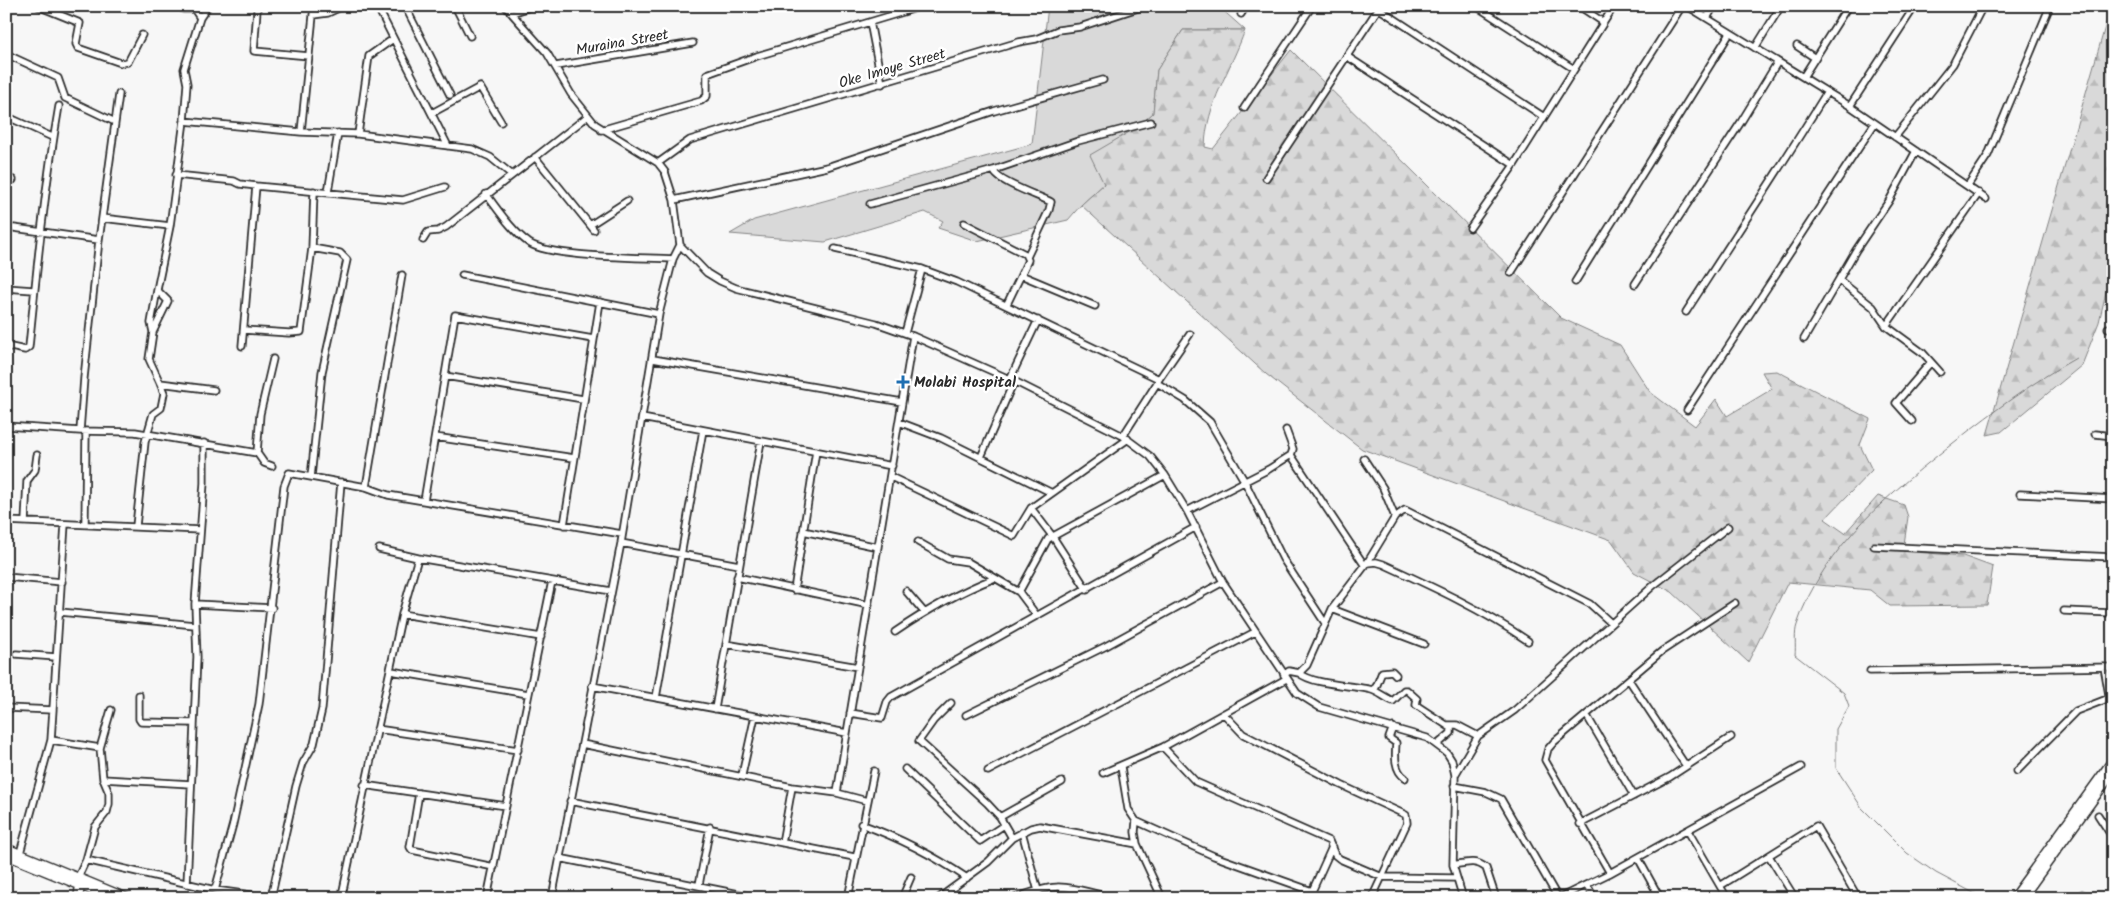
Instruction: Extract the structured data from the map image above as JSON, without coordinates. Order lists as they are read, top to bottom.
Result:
{
  "streets": {
    "street": ["Muraina Street", "Oke Imoye Street"]
  },
  "places": {
    "health": ["Molabi Hospital"]
  }
}
